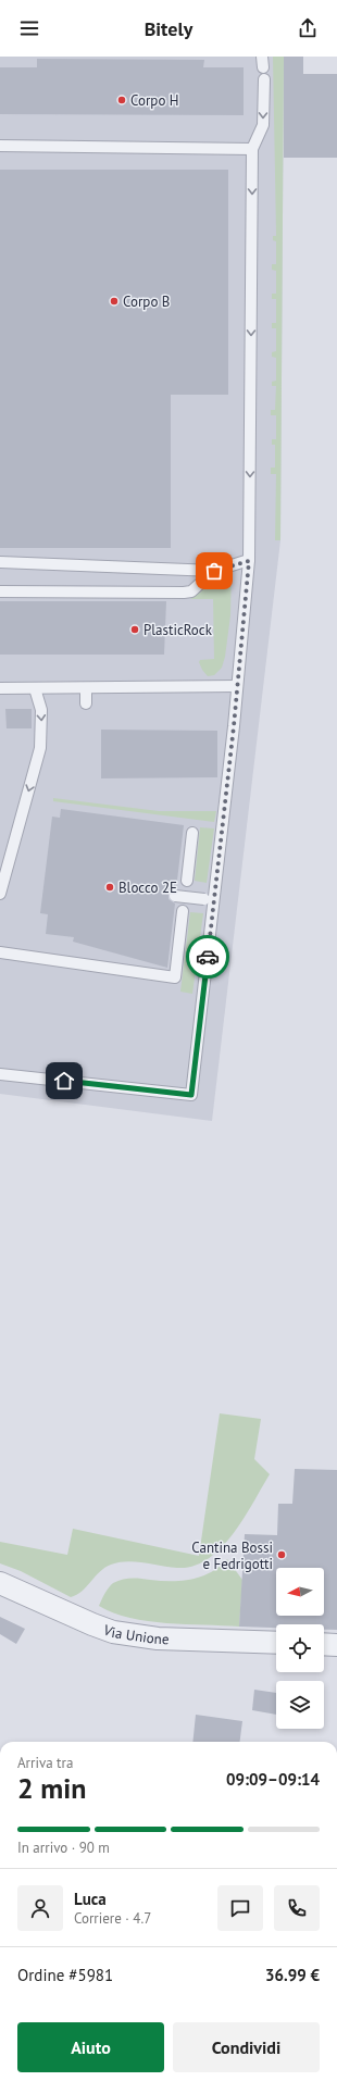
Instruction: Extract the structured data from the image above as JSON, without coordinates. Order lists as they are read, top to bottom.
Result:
{
  "streets": {
    "street": ["Via Unione"]
  },
  "places": [
    "Corpo H",
    "Corpo B",
    "PlasticRock",
    "Blocco 2E",
    "Cantina Bossi e Fedrigotti"
  ],
  "north": "left",
  "page": {
    "header": "Bitely",
    "heading": ["2 min", "Arriva tra", "09:09–09:14"],
    "panel": [
      "Luca",
      "Corriere · 4.7",
      "Ordine #5981",
      "36.99 €"
    ],
    "bar": "In arrivo · 90 m",
    "buttons": ["Aiuto", "Condividi"]
  }
}
